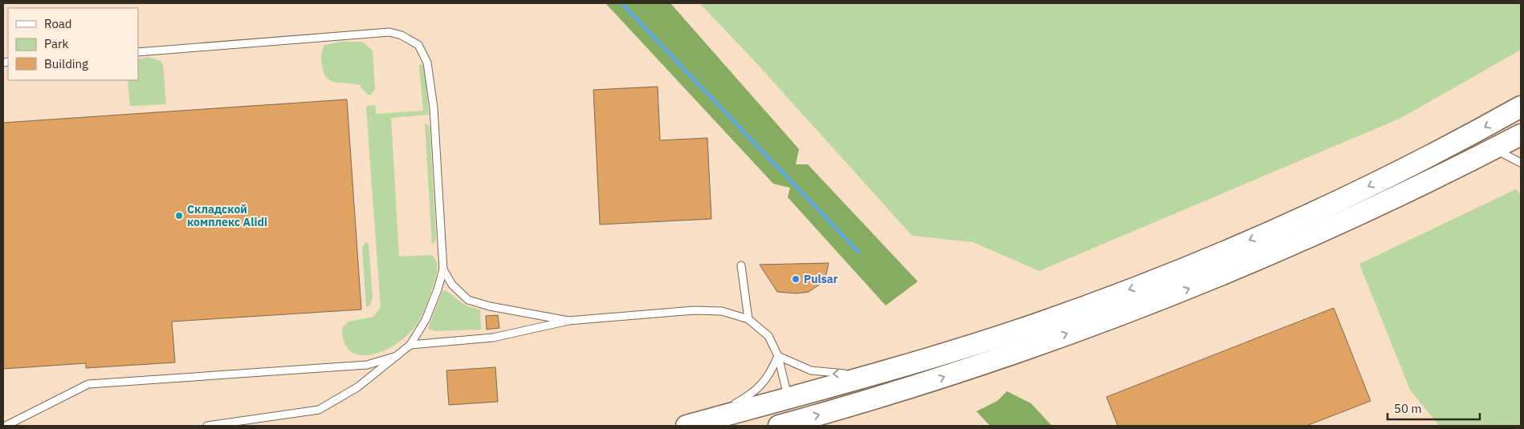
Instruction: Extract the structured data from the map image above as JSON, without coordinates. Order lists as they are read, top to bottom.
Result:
{
  "places": ["Складской комплекс Alidi", "Pulsar"],
  "legend": ["Road", "Park", "Building"],
  "scale_bar": "50 m"
}
